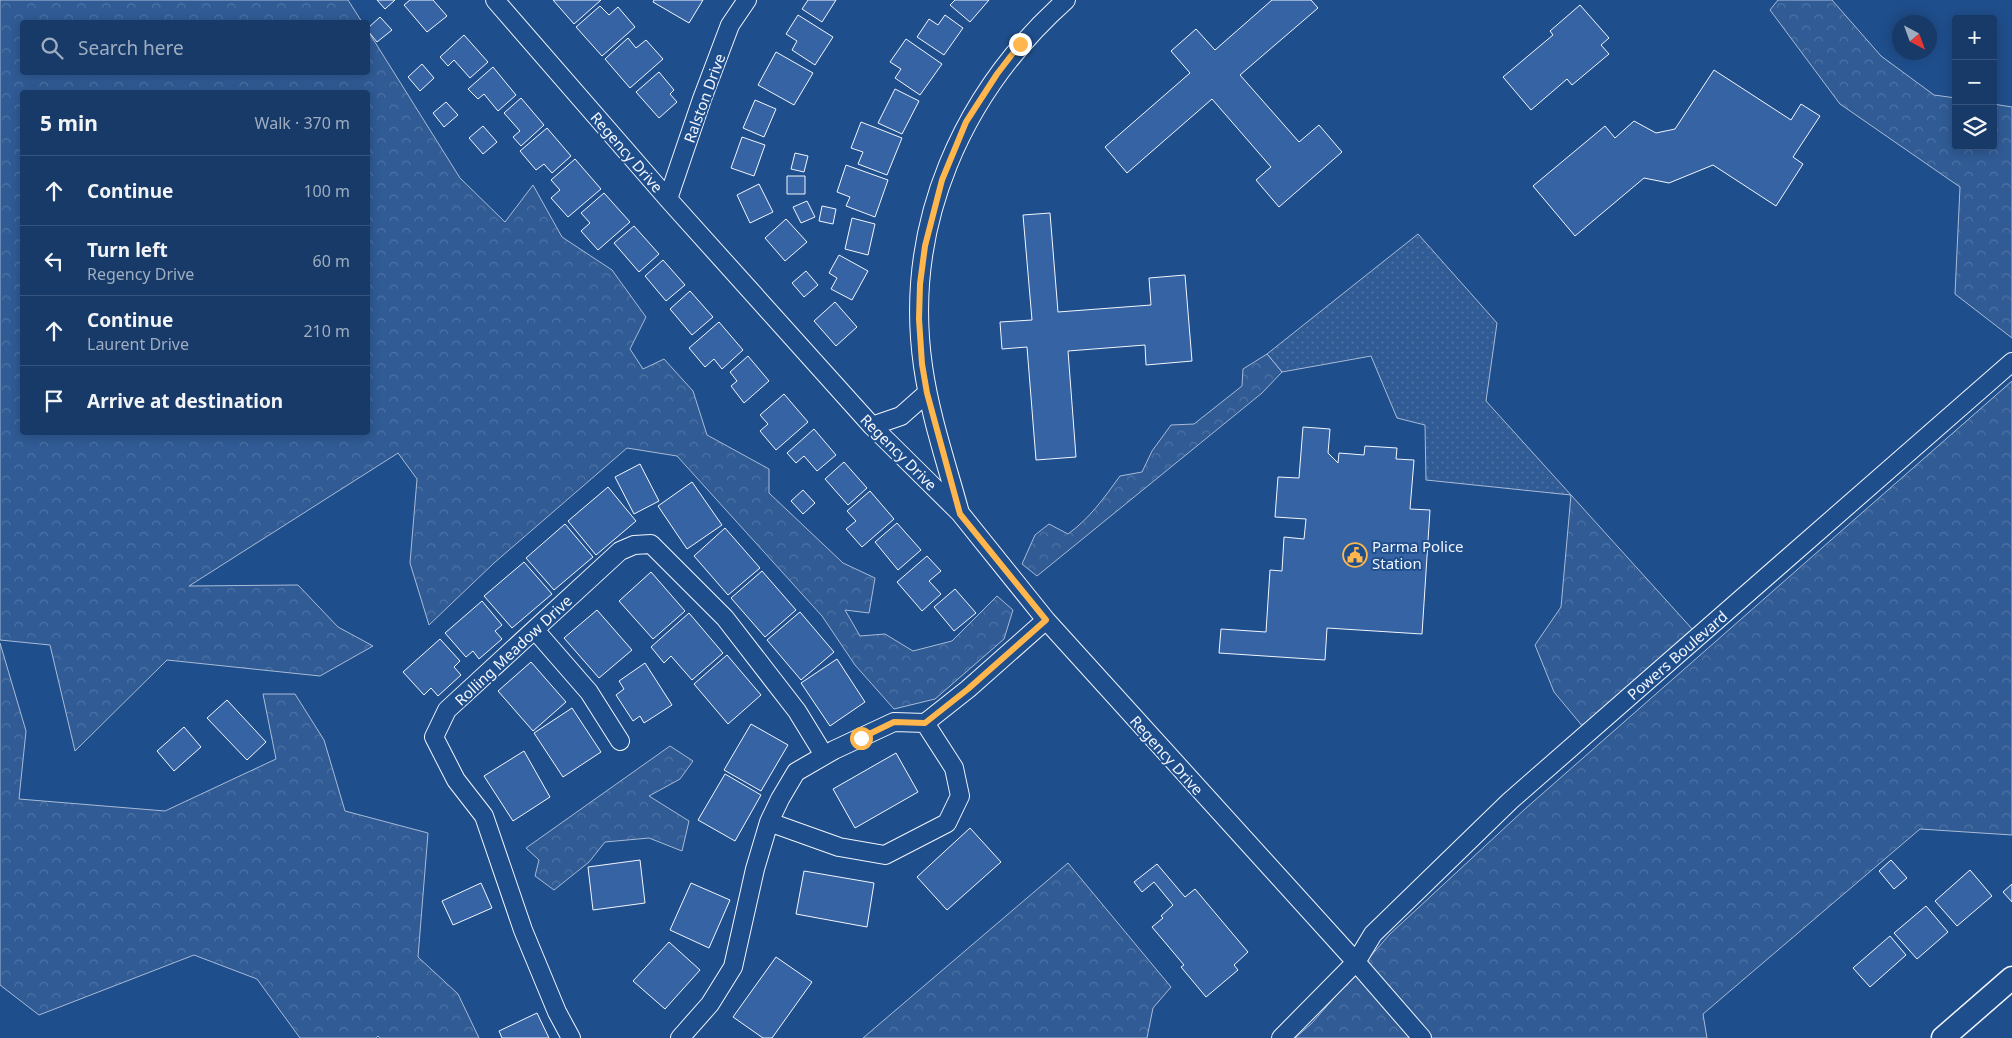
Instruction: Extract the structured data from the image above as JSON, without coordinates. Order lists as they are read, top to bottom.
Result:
{
  "streets": {
    "street": [
      "Ralston Drive",
      "Regency Drive",
      "Rolling Meadow Drive",
      "Powers Boulevard"
    ]
  },
  "crossings": [
    ["Ralston Drive", "Regency Drive"],
    ["Regency Drive", "Powers Boulevard"]
  ],
  "places": {
    "public building": ["Parma Police Station"]
  },
  "north": "bottom right",
  "page": {
    "map_buttons": ["+", "−"],
    "search": "Search here",
    "heading": ["5 min", "Walk · 370 m"],
    "list": [
      ["Continue", "100 m"],
      ["Turn left", "Regency Drive", "60 m"],
      ["Continue", "Laurent Drive", "210 m"],
      "Arrive at destination"
    ]
  }
}
